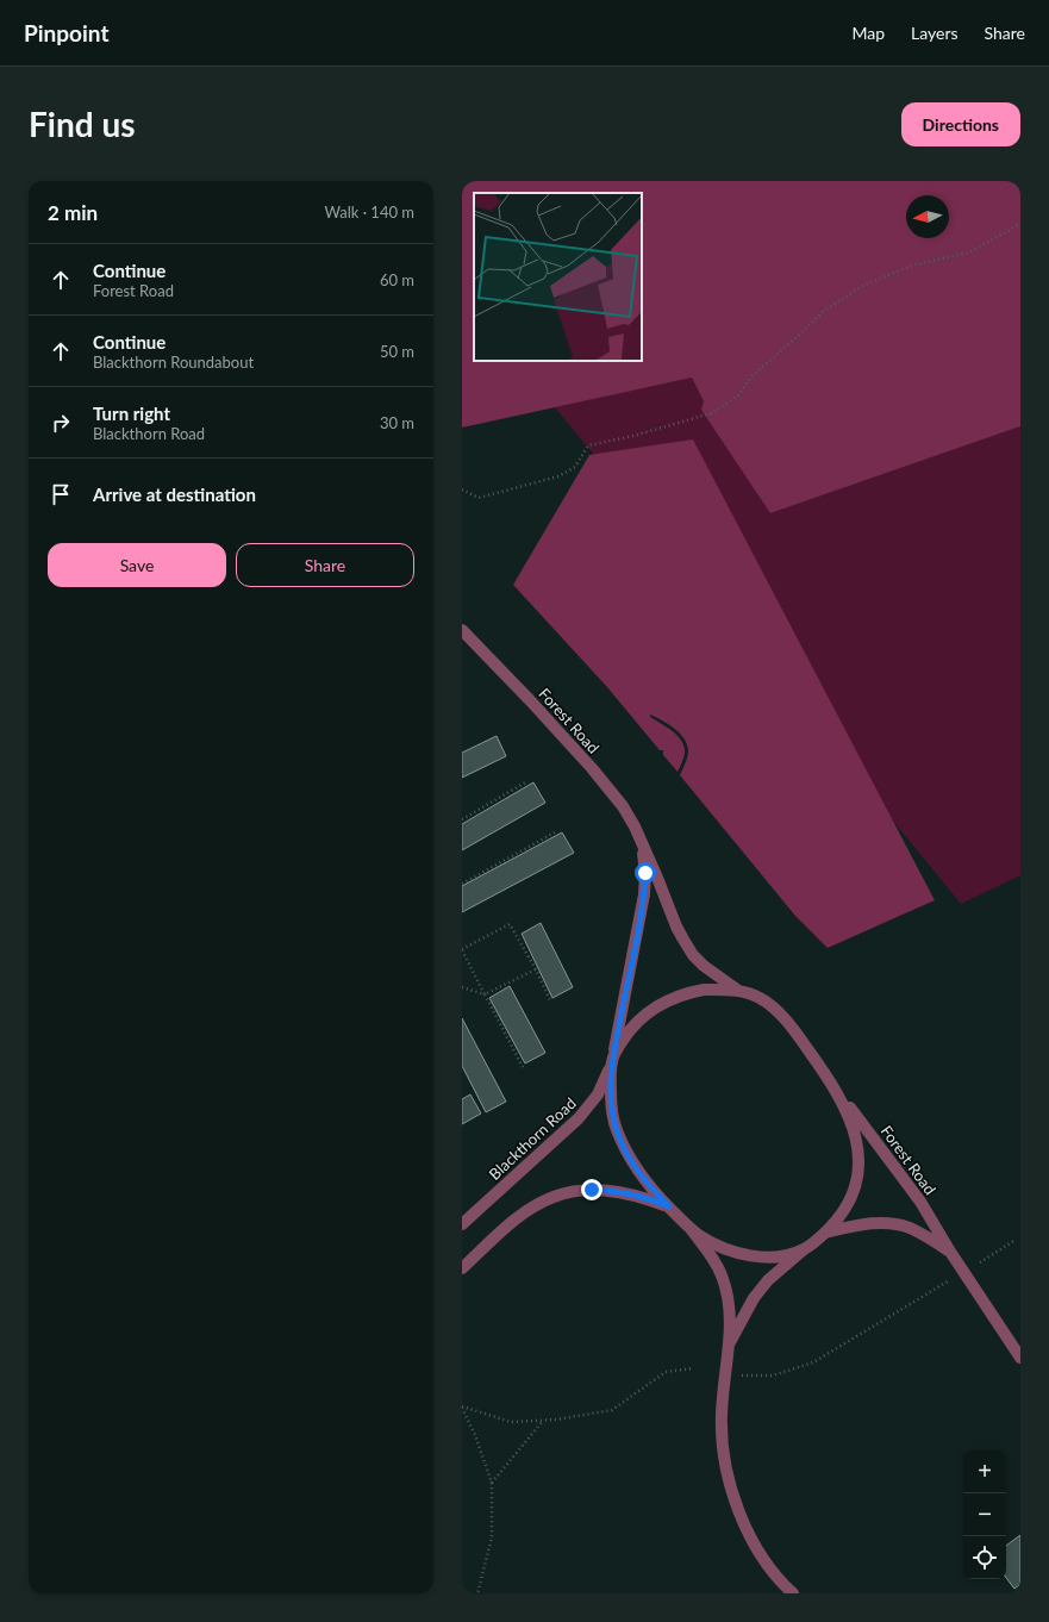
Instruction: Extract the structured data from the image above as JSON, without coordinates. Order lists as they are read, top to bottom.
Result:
{
  "streets": {
    "street": ["Forest Road", "Blackthorn Road"]
  },
  "crossings": [
    ["Forest Road", "Blackthorn Road"]
  ],
  "north": "left",
  "page": {
    "header": "Pinpoint",
    "nav": ["Map", "Layers", "Share"],
    "buttons": [
      "Directions",
      ["Save", "Share"]
    ],
    "title": "Find us",
    "heading": ["2 min", "Walk · 140 m"],
    "list": [
      ["Continue", "Forest Road", "60 m"],
      ["Continue", "Blackthorn Roundabout", "50 m"],
      ["Turn right", "Blackthorn Road", "30 m"],
      "Arrive at destination"
    ],
    "map_buttons": ["+", "−"]
  }
}
